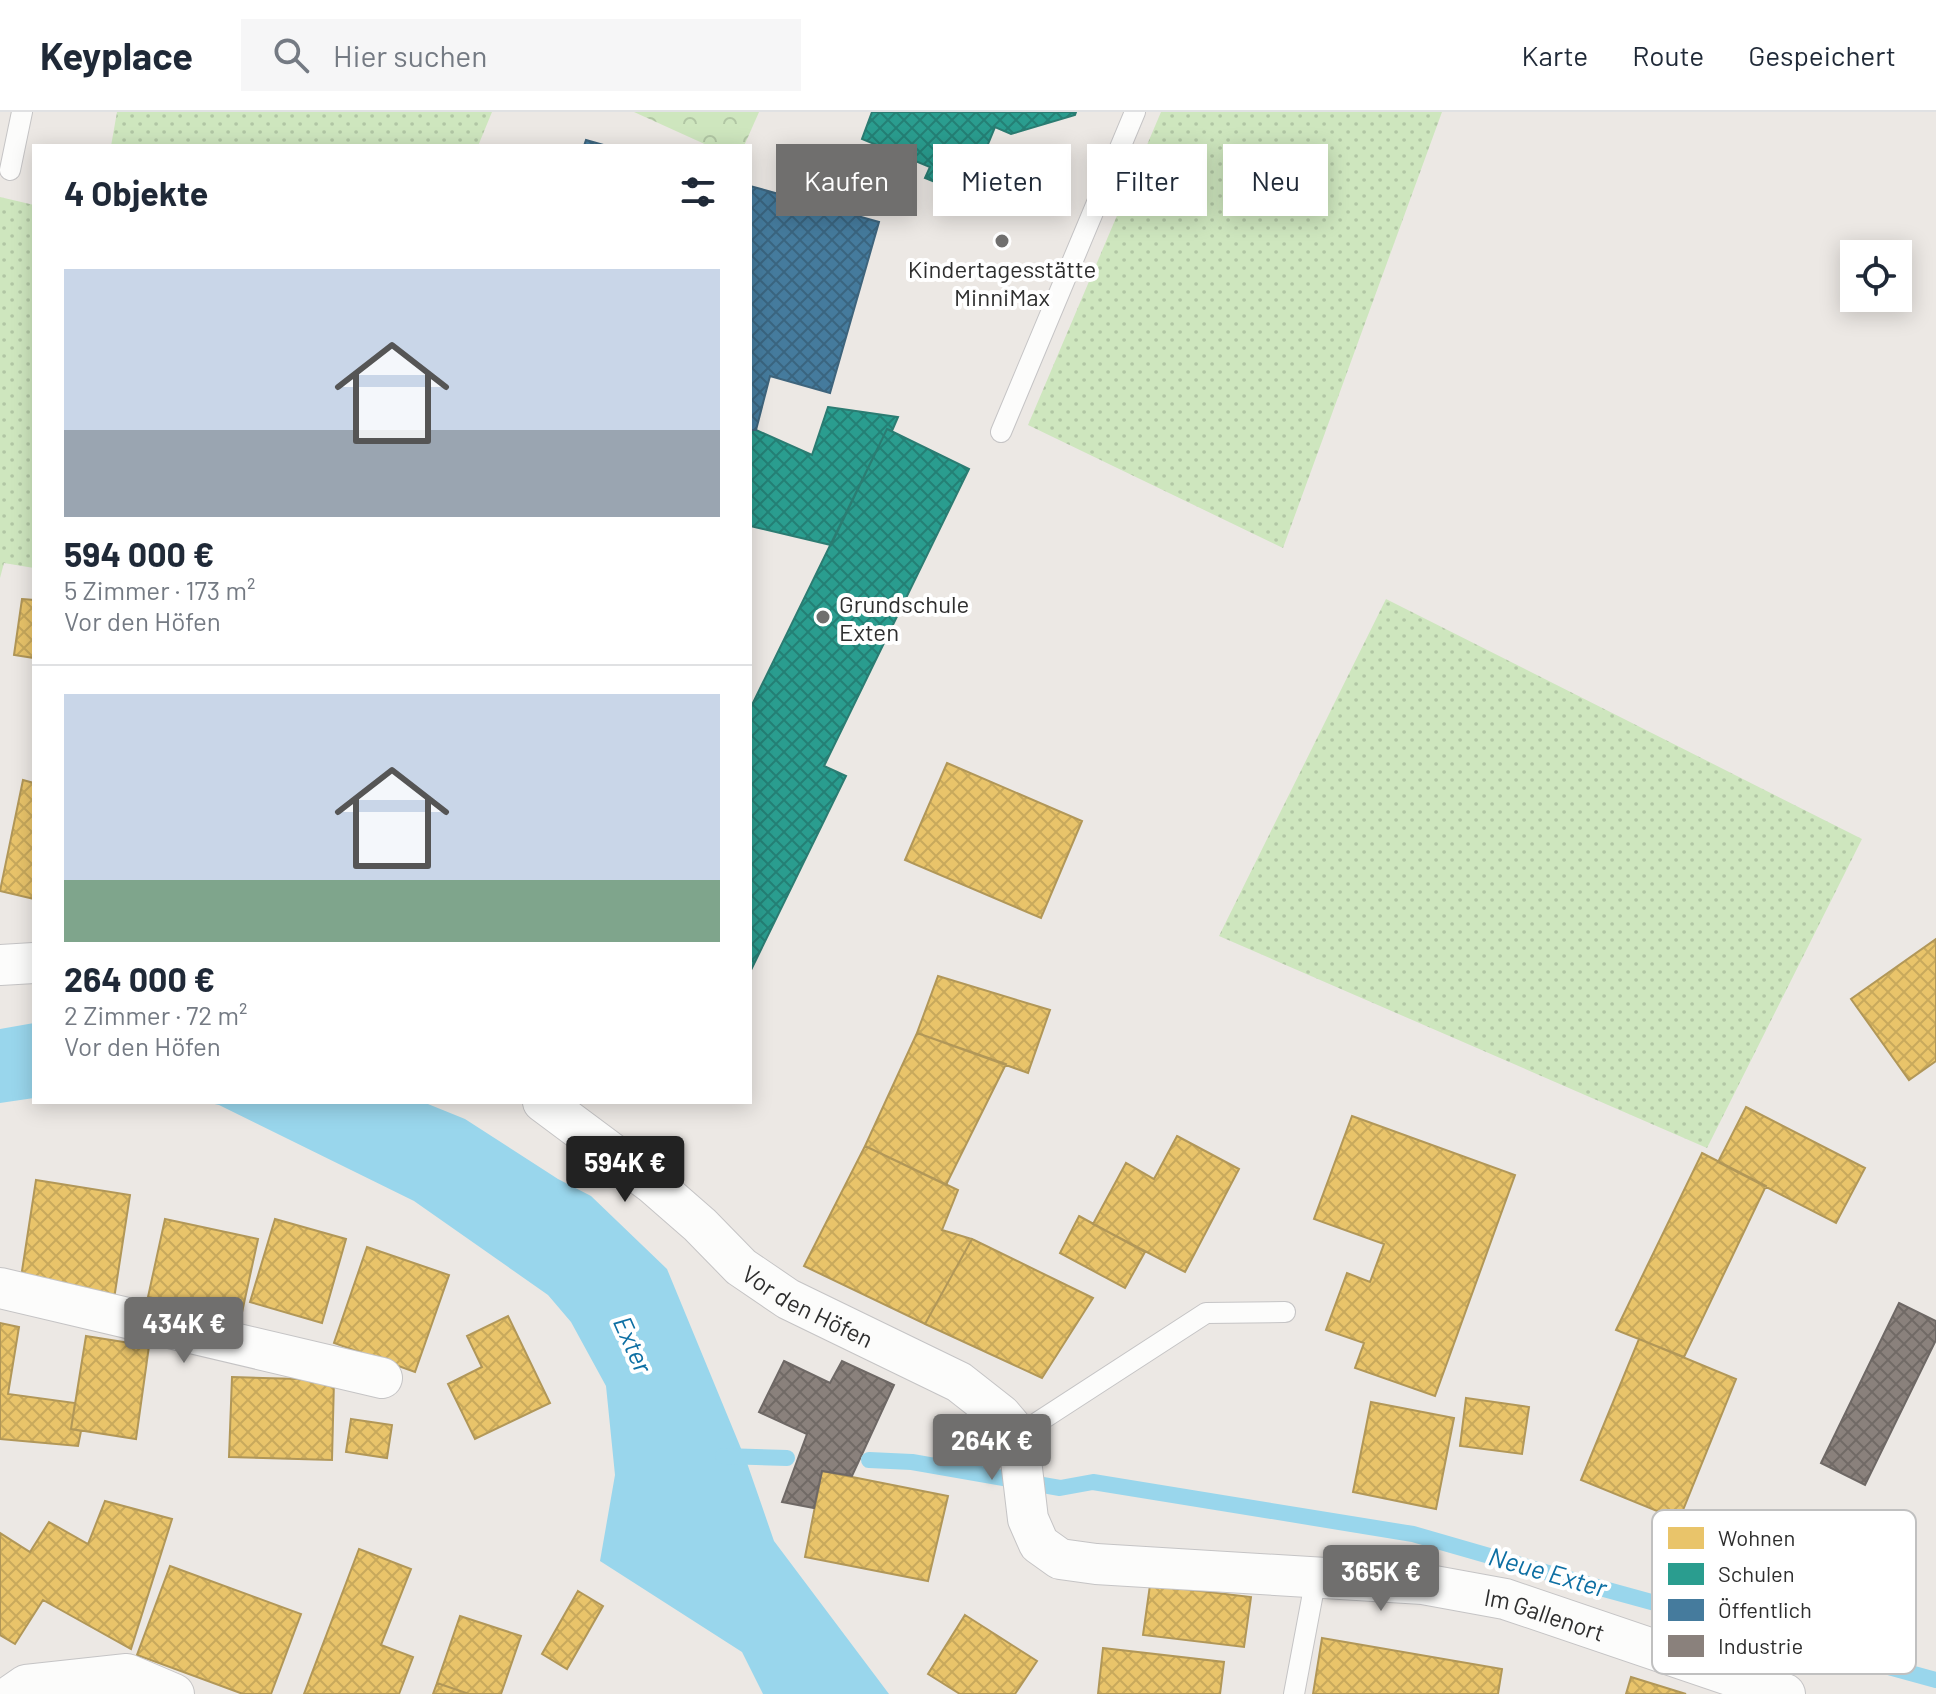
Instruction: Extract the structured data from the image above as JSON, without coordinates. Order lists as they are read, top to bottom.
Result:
{
  "streets": {
    "street": ["Vor den Höfen", "Im Gallenort"]
  },
  "crossings": [
    ["Vor den Höfen", "Im Gallenort"]
  ],
  "water": ["Exter", "Neue Exter"],
  "places": ["Kindertagesstätte MinniMax", "Grundschule Exten"],
  "legend": [
    "Wohnen",
    "Schulen",
    "Öffentlich",
    "Industrie"
  ],
  "page": {
    "header": "Keyplace",
    "search": "Hier suchen",
    "nav": ["Karte", "Route", "Gespeichert"],
    "chip": [
      "Kaufen",
      "Mieten",
      "Filter",
      "Neu"
    ],
    "heading": "4 Objekte",
    "list": [
      {
        "name": "594 000 €",
        "note": "5 Zimmer · 173 m² · Vor den Höfen"
      },
      {
        "name": "264 000 €",
        "note": "2 Zimmer · 72 m² · Vor den Höfen"
      }
    ],
    "price": [
      "594K €",
      "434K €",
      "264K €",
      "365K €"
    ]
  }
}
